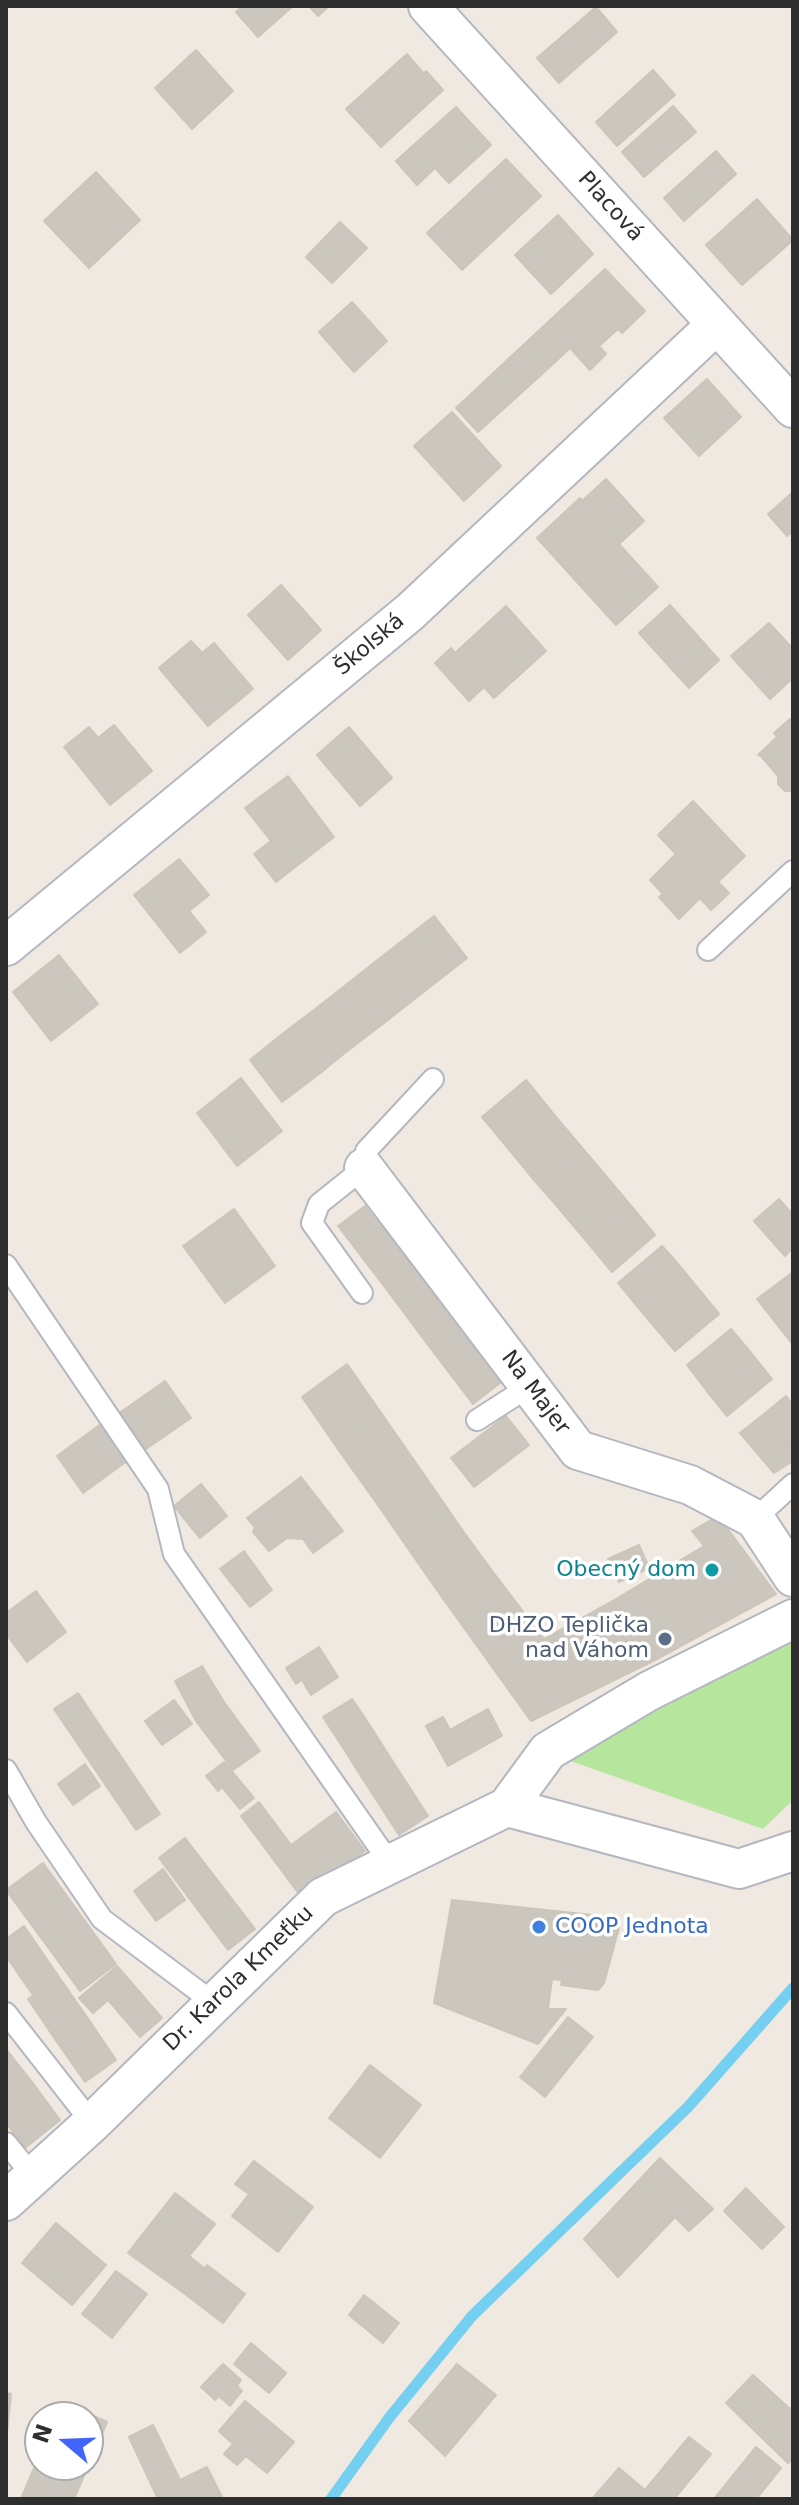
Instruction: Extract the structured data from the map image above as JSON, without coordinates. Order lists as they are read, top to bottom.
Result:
{
  "streets": {
    "street": [
      "Placová",
      "Školská",
      "Na Majer",
      "Dr. Karola Kmeťku"
    ]
  },
  "crossings": [
    ["Placová", "Školská"]
  ],
  "places": ["Obecný dom", "DHZO Teplička nad Váhom", "COOP Jednota"],
  "north": "left"
}
